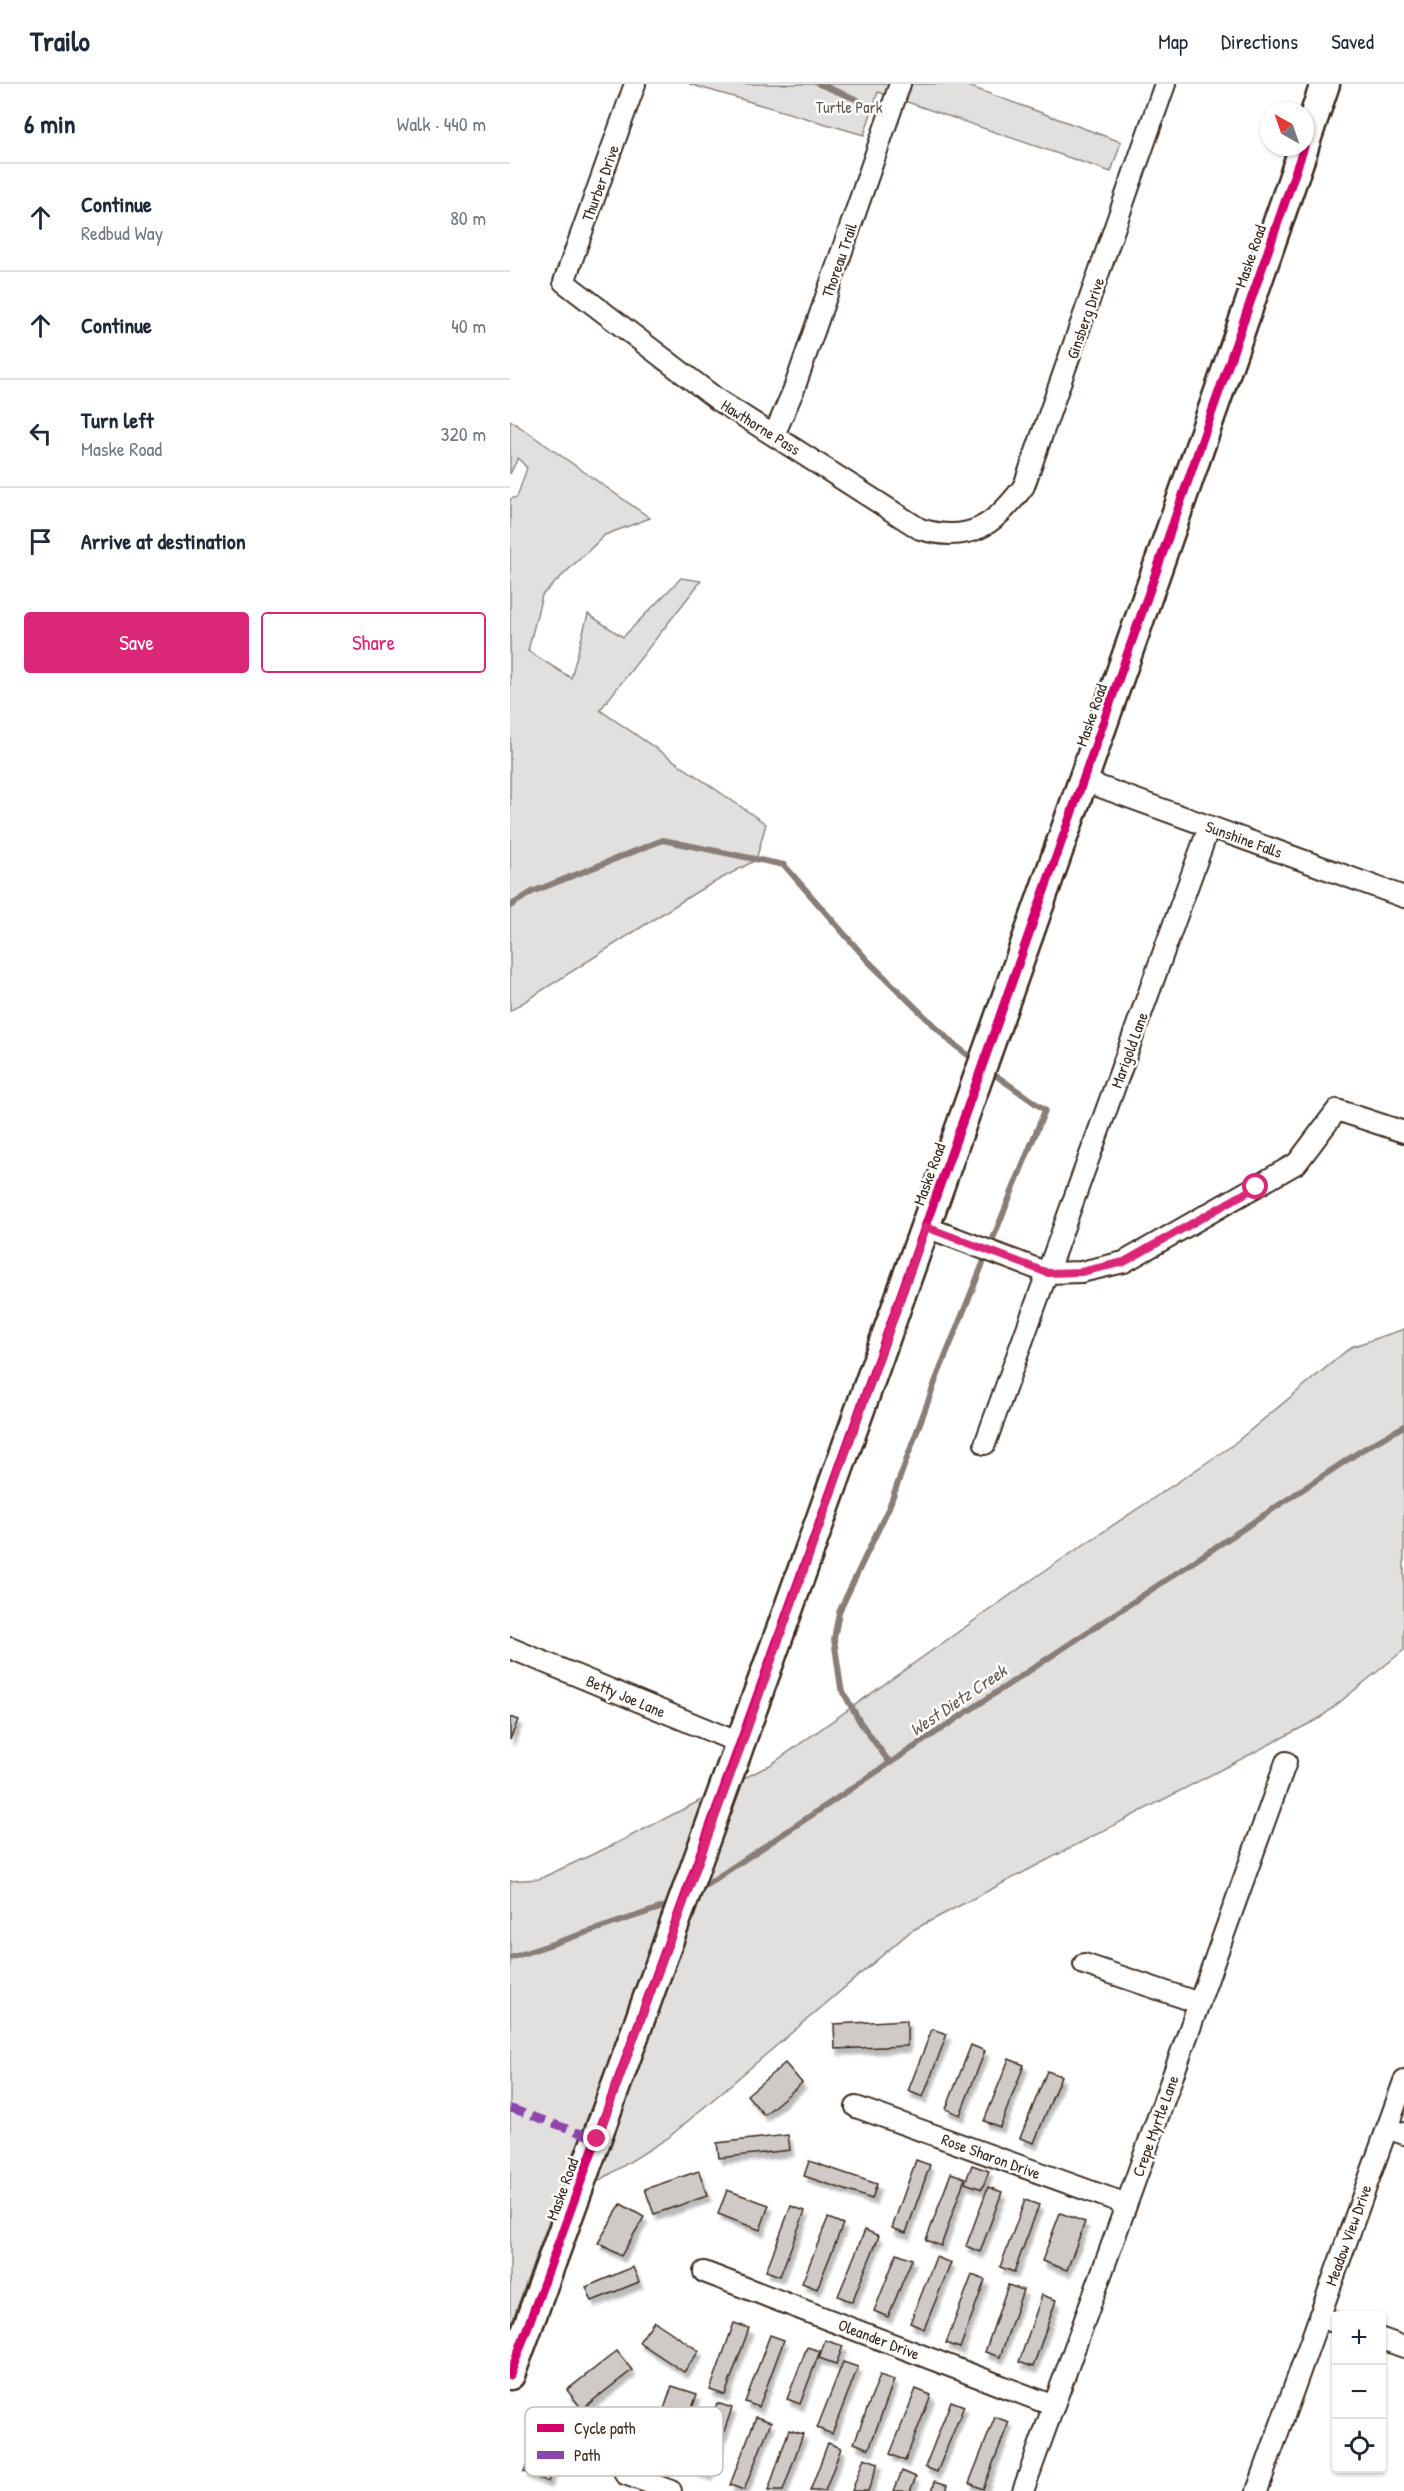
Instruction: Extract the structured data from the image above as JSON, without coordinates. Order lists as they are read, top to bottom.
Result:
{
  "streets": {
    "street": [
      "Thurber Drive",
      "Maske Road",
      "Thoreau Trail",
      "Ginsberg Drive",
      "Hawthorne Pass",
      "Sunshine Falls",
      "Marigold Lane",
      "Betty Joe Lane",
      "Crepe Myrtle Lane",
      "Rose Sharon Drive",
      "Meadow View Drive",
      "Oleander Drive"
    ]
  },
  "crossings": [
    ["Thurber Drive", "Hawthorne Pass"],
    ["Maske Road", "Sunshine Falls"],
    ["Maske Road", "Betty Joe Lane"],
    ["Thoreau Trail", "Hawthorne Pass"],
    ["Ginsberg Drive", "Hawthorne Pass"],
    ["Sunshine Falls", "Marigold Lane"],
    ["Crepe Myrtle Lane", "Rose Sharon Drive"],
    ["Crepe Myrtle Lane", "Oleander Drive"]
  ],
  "water": ["West Dietz Creek"],
  "parks": ["Turtle Park"],
  "legend": ["Cycle path", "Path"],
  "north": "top left",
  "page": {
    "header": "Trailo",
    "nav": ["Map", "Directions", "Saved"],
    "heading": ["6 min", "Walk · 440 m"],
    "list": [
      ["Continue", "Redbud Way", "80 m"],
      ["Continue", "40 m"],
      ["Turn left", "Maske Road", "320 m"],
      "Arrive at destination"
    ],
    "buttons": ["Save", "Share"],
    "map_buttons": ["+", "−"]
  }
}
